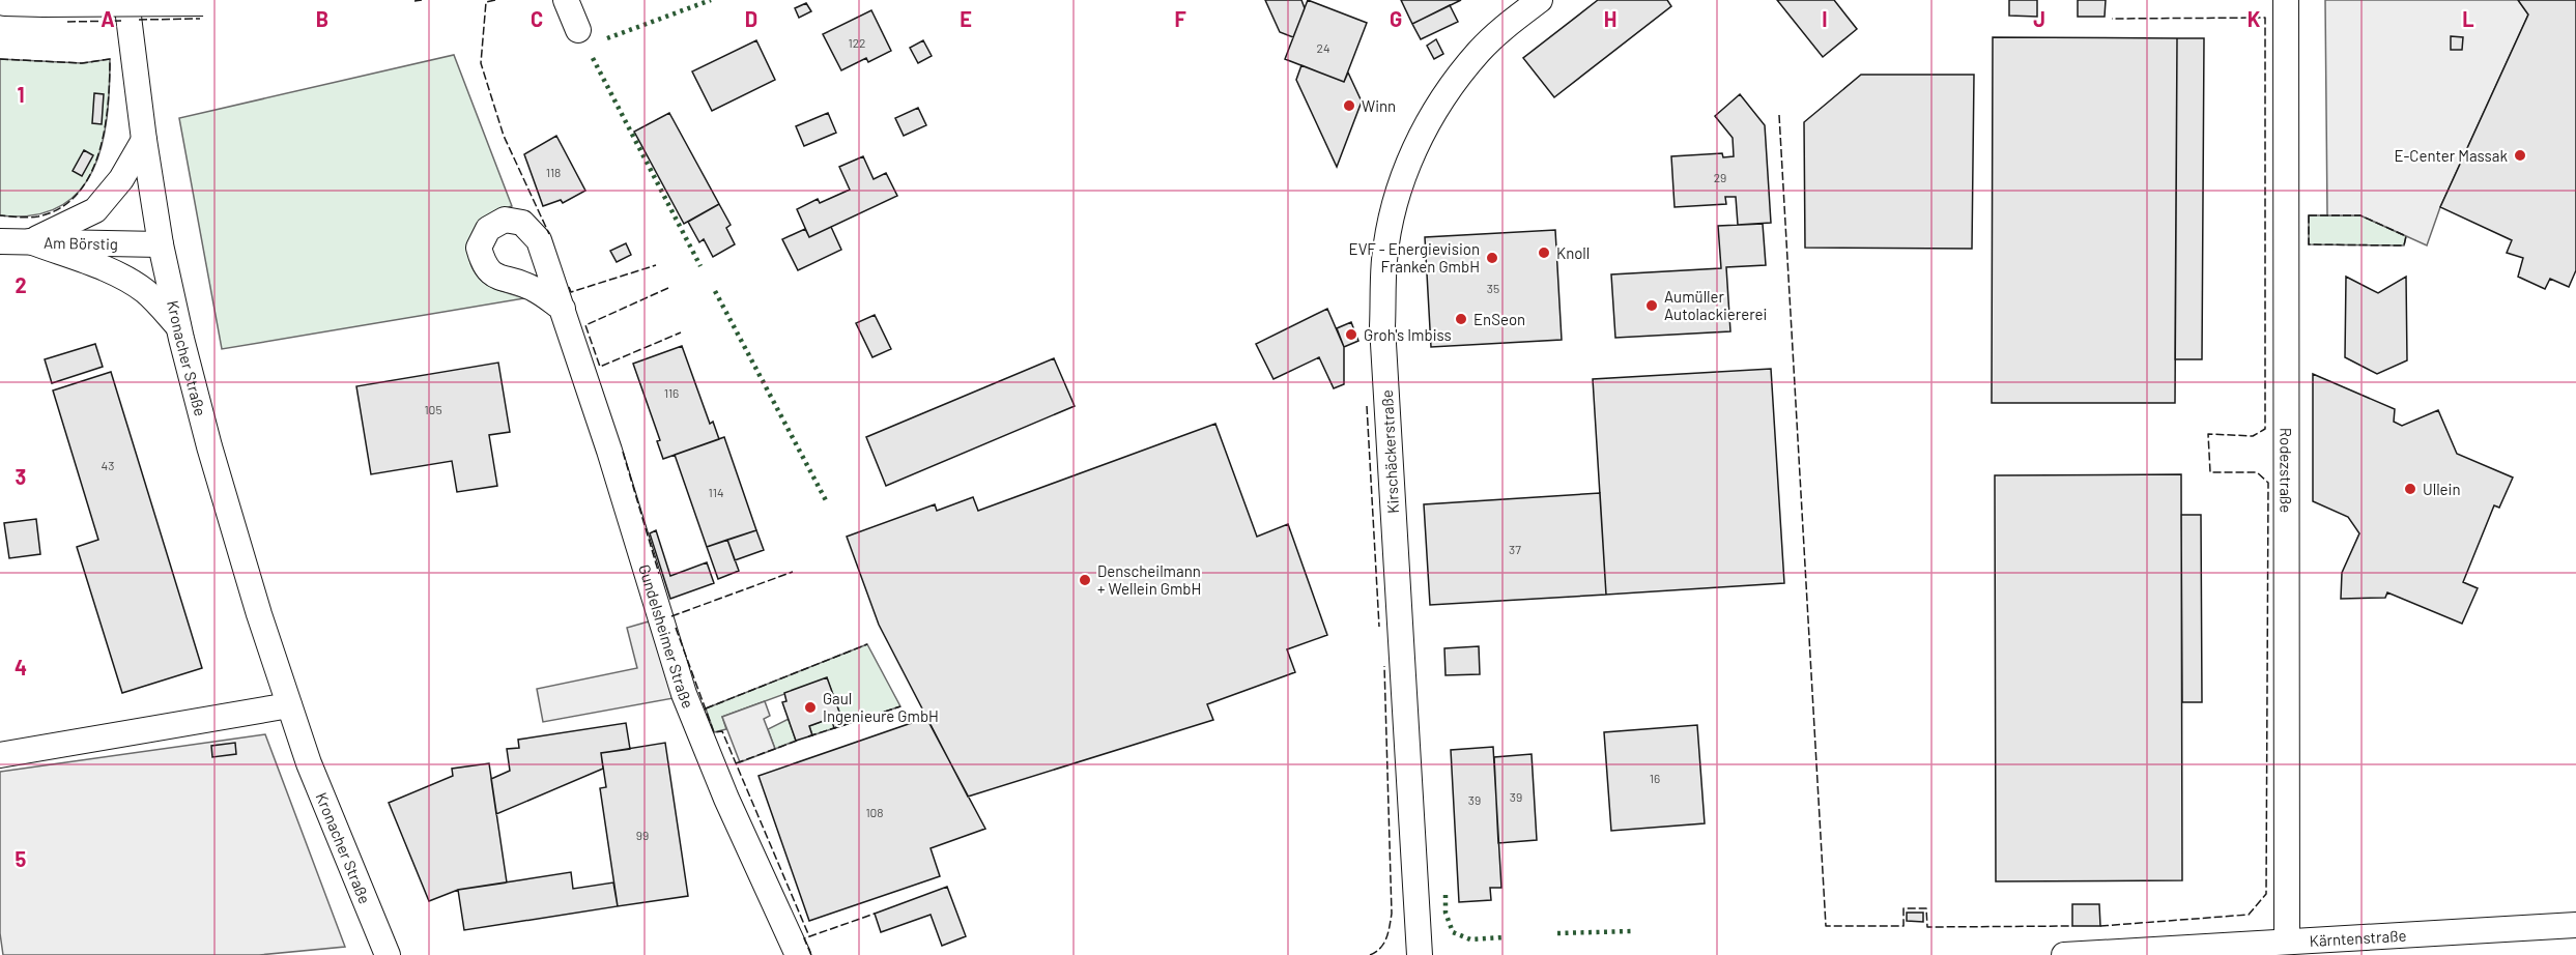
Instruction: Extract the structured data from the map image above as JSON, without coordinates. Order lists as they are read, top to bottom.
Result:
{
  "streets": {
    "street": [
      "Am Börstig",
      "Kronacher Straße",
      "Kirschäckerstraße",
      "Rodezstraße",
      "Gundelsheimer Straße",
      "Kärntenstraße"
    ]
  },
  "crossings": [
    ["Am Börstig", "Kronacher Straße"],
    ["Rodezstraße", "Kärntenstraße"]
  ],
  "places": [
    "Winn",
    "E-Center Massak",
    "Knoll",
    "EVF - Energievision Franken GmbH",
    "Aumüller Autolackiererei",
    "EnSeon",
    "Groh's Imbiss",
    "Ullein",
    "Denscheilmann + Wellein GmbH",
    "Gaul Ingenieure GmbH"
  ],
  "house_numbers": [
    "122",
    "24",
    "118",
    "29",
    "35",
    "116",
    "105",
    "43",
    "114",
    "37",
    "16",
    "39",
    "39",
    "108",
    "99"
  ],
  "grid": {
    "columns": [
      "A",
      "B",
      "C",
      "D",
      "E",
      "F",
      "G",
      "H",
      "I",
      "J",
      "K",
      "L"
    ],
    "rows": [
      "1",
      "2",
      "3",
      "4",
      "5"
    ]
  }
}
